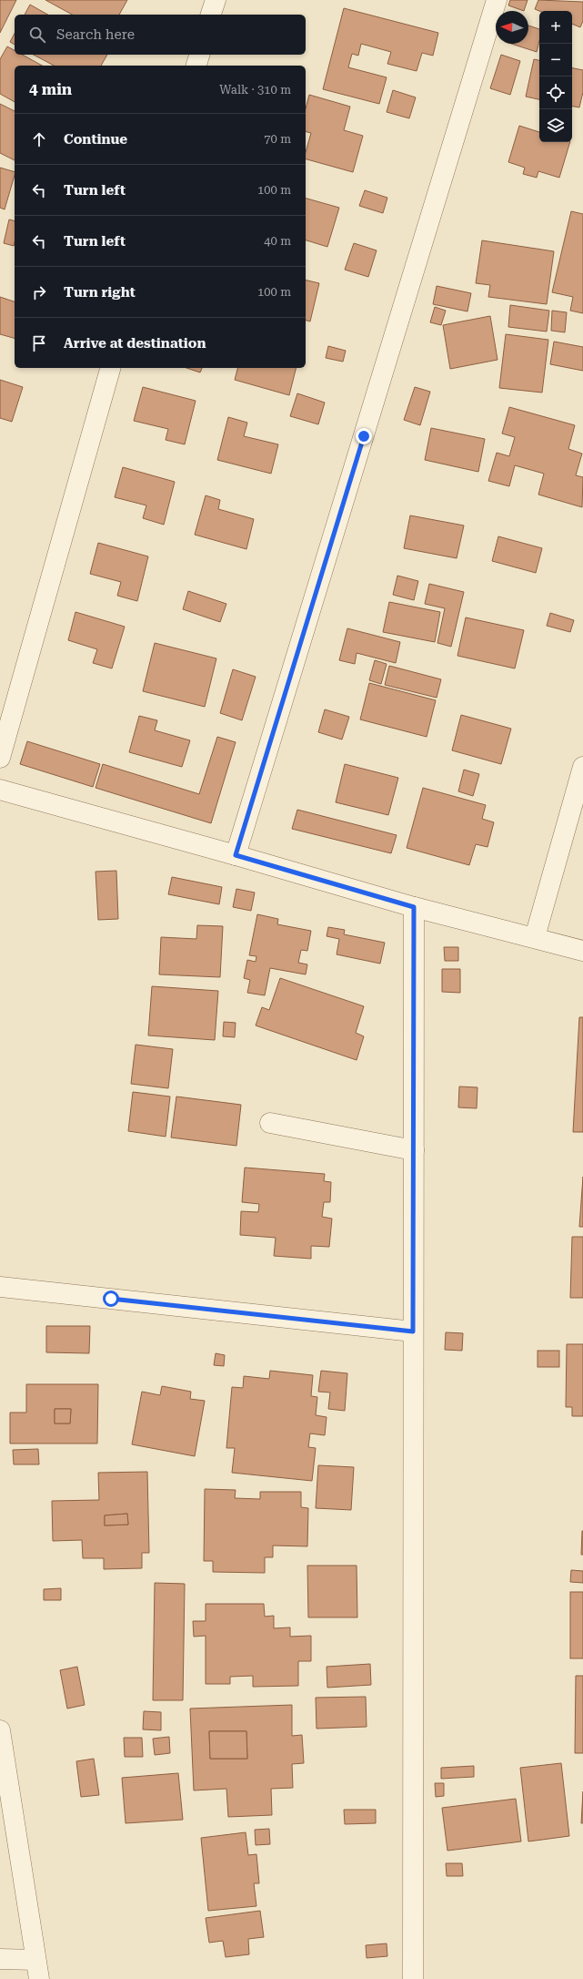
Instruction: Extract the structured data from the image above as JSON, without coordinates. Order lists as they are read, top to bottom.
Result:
{
  "north": "left",
  "page": {
    "map_buttons": ["+", "−"],
    "search": "Search here",
    "heading": ["4 min", "Walk · 310 m"],
    "list": [
      ["Continue", "70 m"],
      ["Turn left", "100 m"],
      ["Turn left", "40 m"],
      ["Turn right", "100 m"],
      "Arrive at destination"
    ]
  }
}
